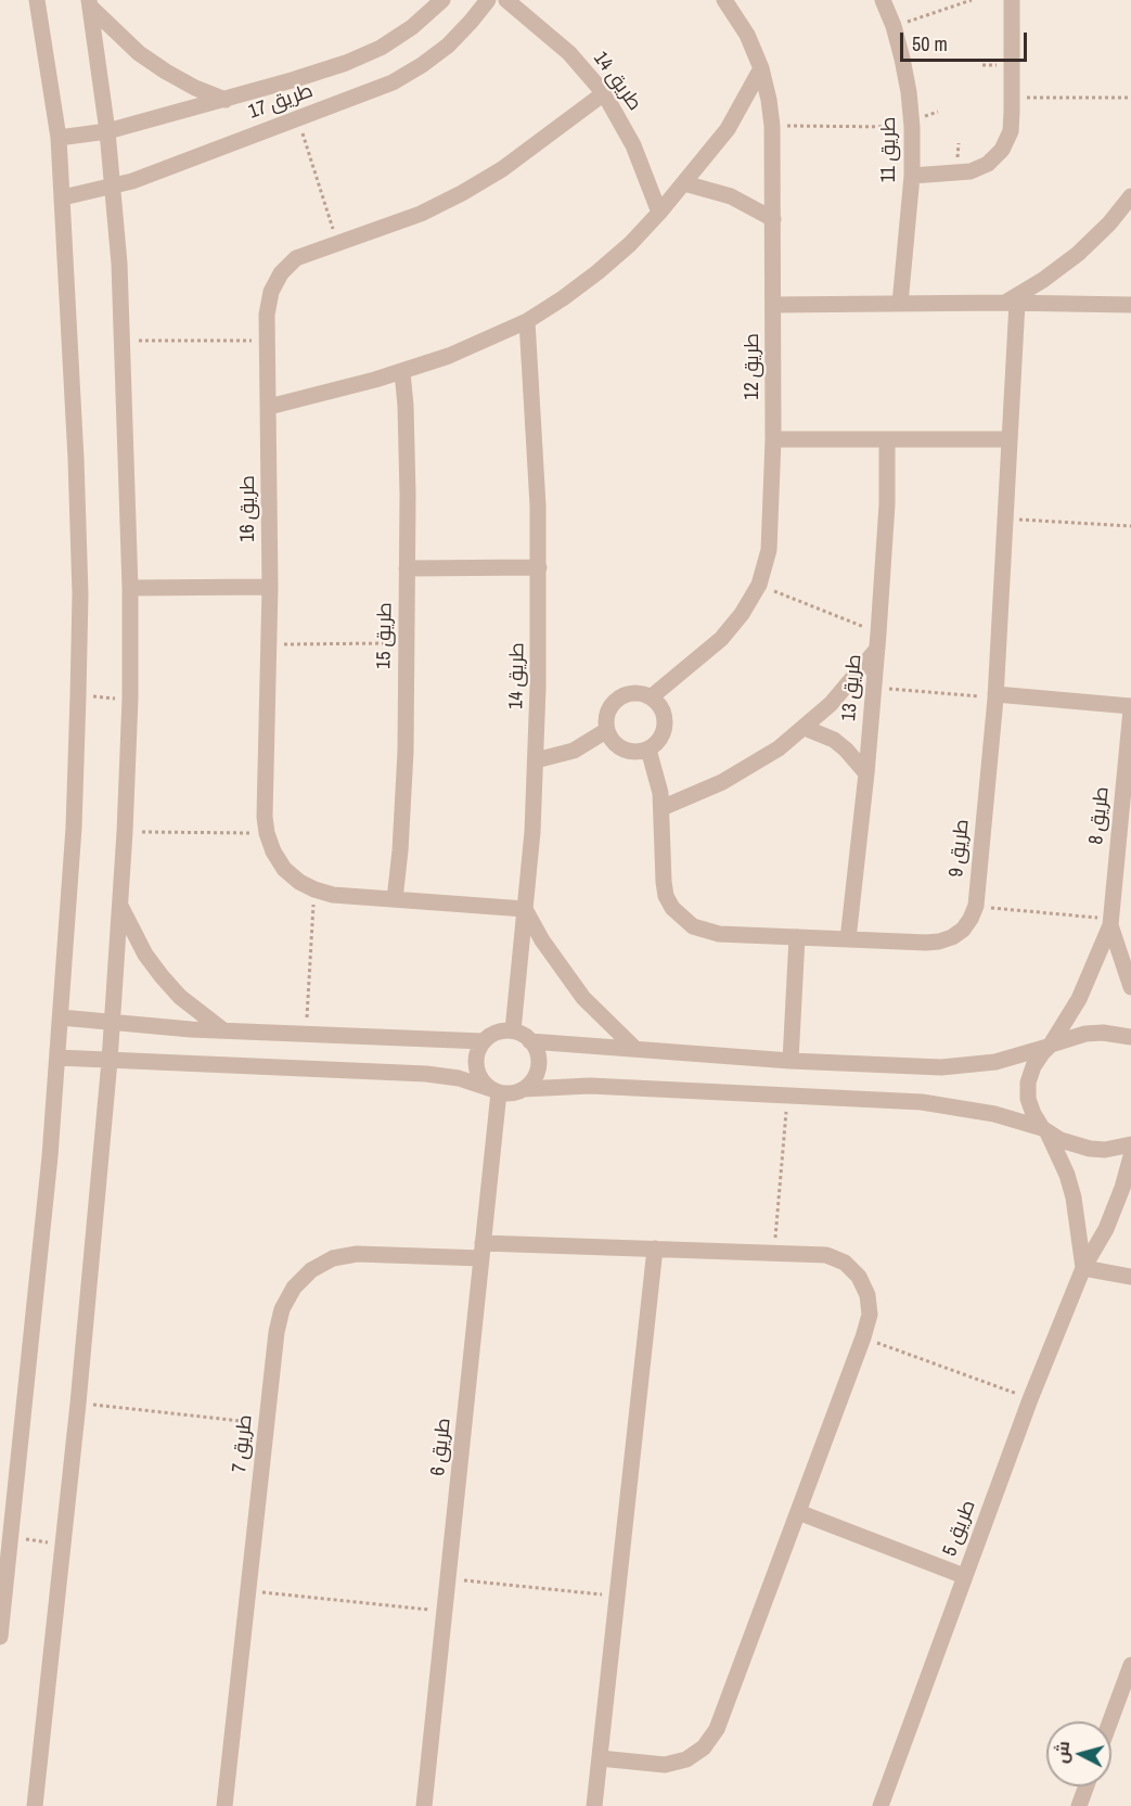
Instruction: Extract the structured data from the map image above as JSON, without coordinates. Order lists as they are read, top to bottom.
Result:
{
  "streets": {
    "street": [
      "طريق 14",
      "طريق 17",
      "طريق 11",
      "طريق 12",
      "طريق 16",
      "طريق 15",
      "طريق 13",
      "طريق 8",
      "طريق 9",
      "طريق 7",
      "طريق 6",
      "طريق 5"
    ]
  },
  "crossings": [
    ["طريق 14", "طريق 16"],
    ["طريق 14", "طريق 6"],
    ["طريق 12", "طريق 9"],
    ["طريق 16", "طريق 15"],
    ["طريق 13", "طريق 9"],
    ["طريق 8", "طريق 5"],
    ["طريق 7", "طريق 6"]
  ],
  "scale_bar": "50 m",
  "north": "left"
}
